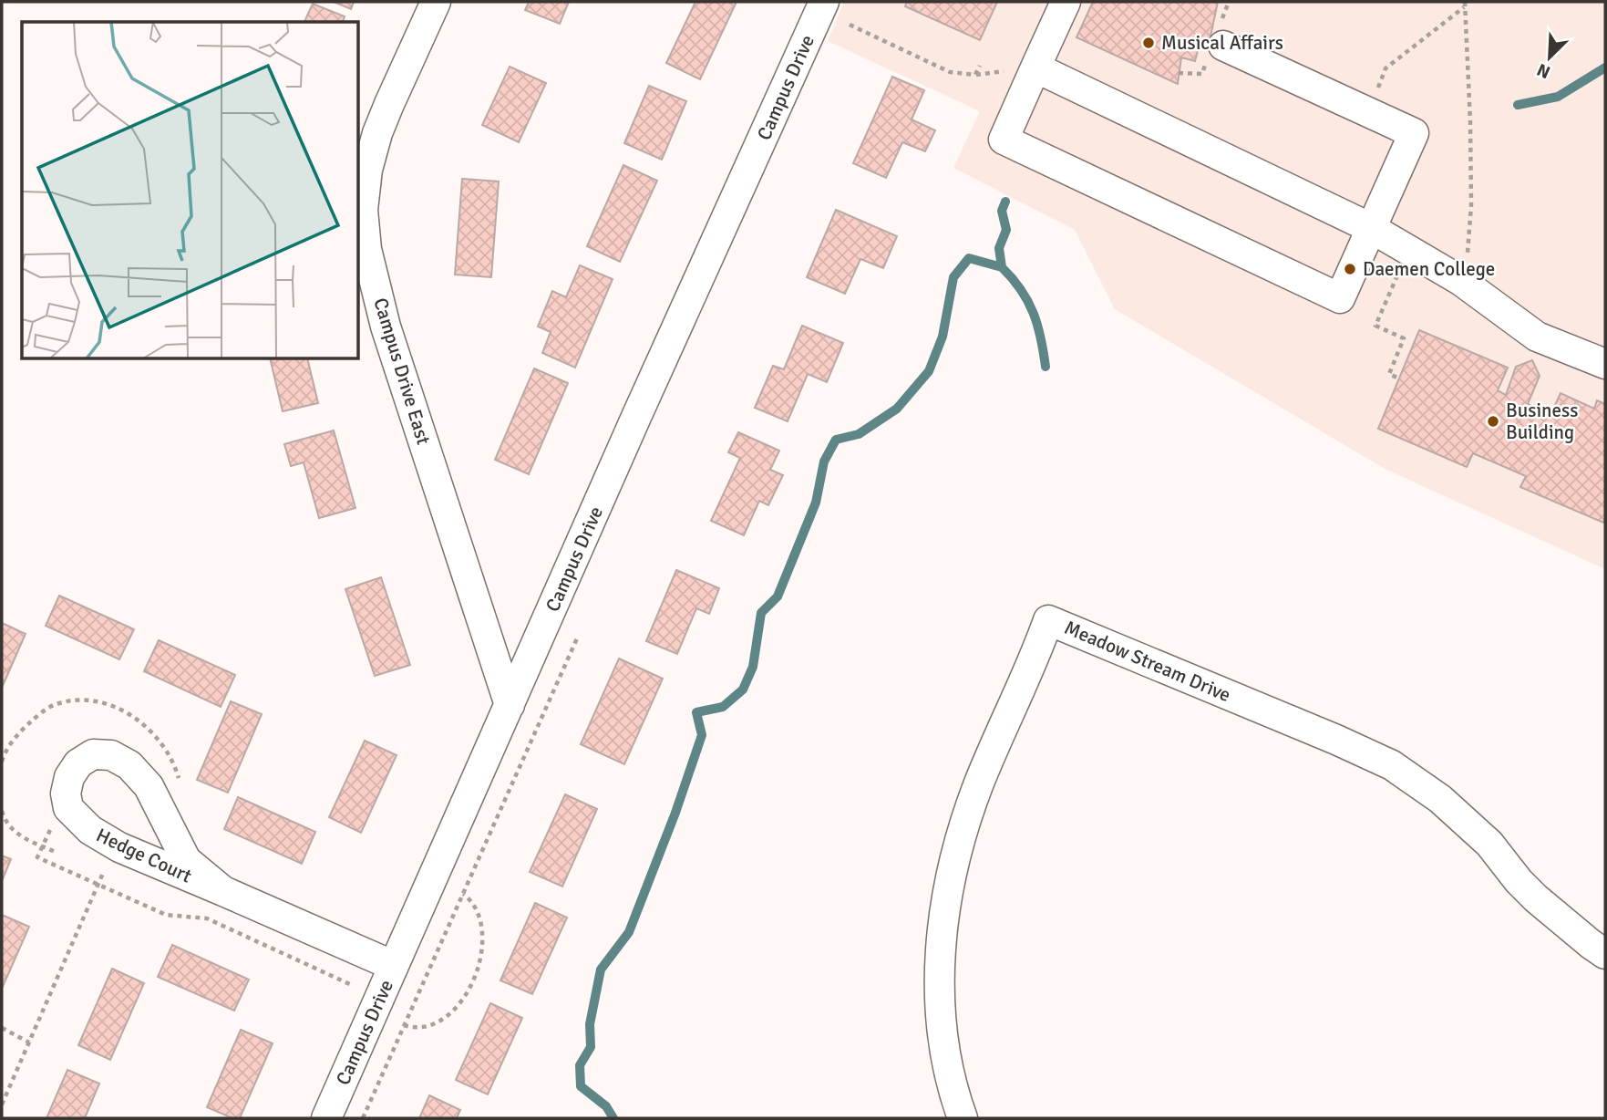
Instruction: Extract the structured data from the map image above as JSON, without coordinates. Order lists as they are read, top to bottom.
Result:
{
  "streets": {
    "street": [
      "Campus Drive",
      "Campus Drive East",
      "Meadow Stream Drive",
      "Hedge Court"
    ]
  },
  "crossings": [
    ["Campus Drive", "Campus Drive East"],
    ["Campus Drive", "Hedge Court"]
  ],
  "places": ["Musical Affairs", "Daemen College", "Business Building"],
  "north": "bottom left"
}
